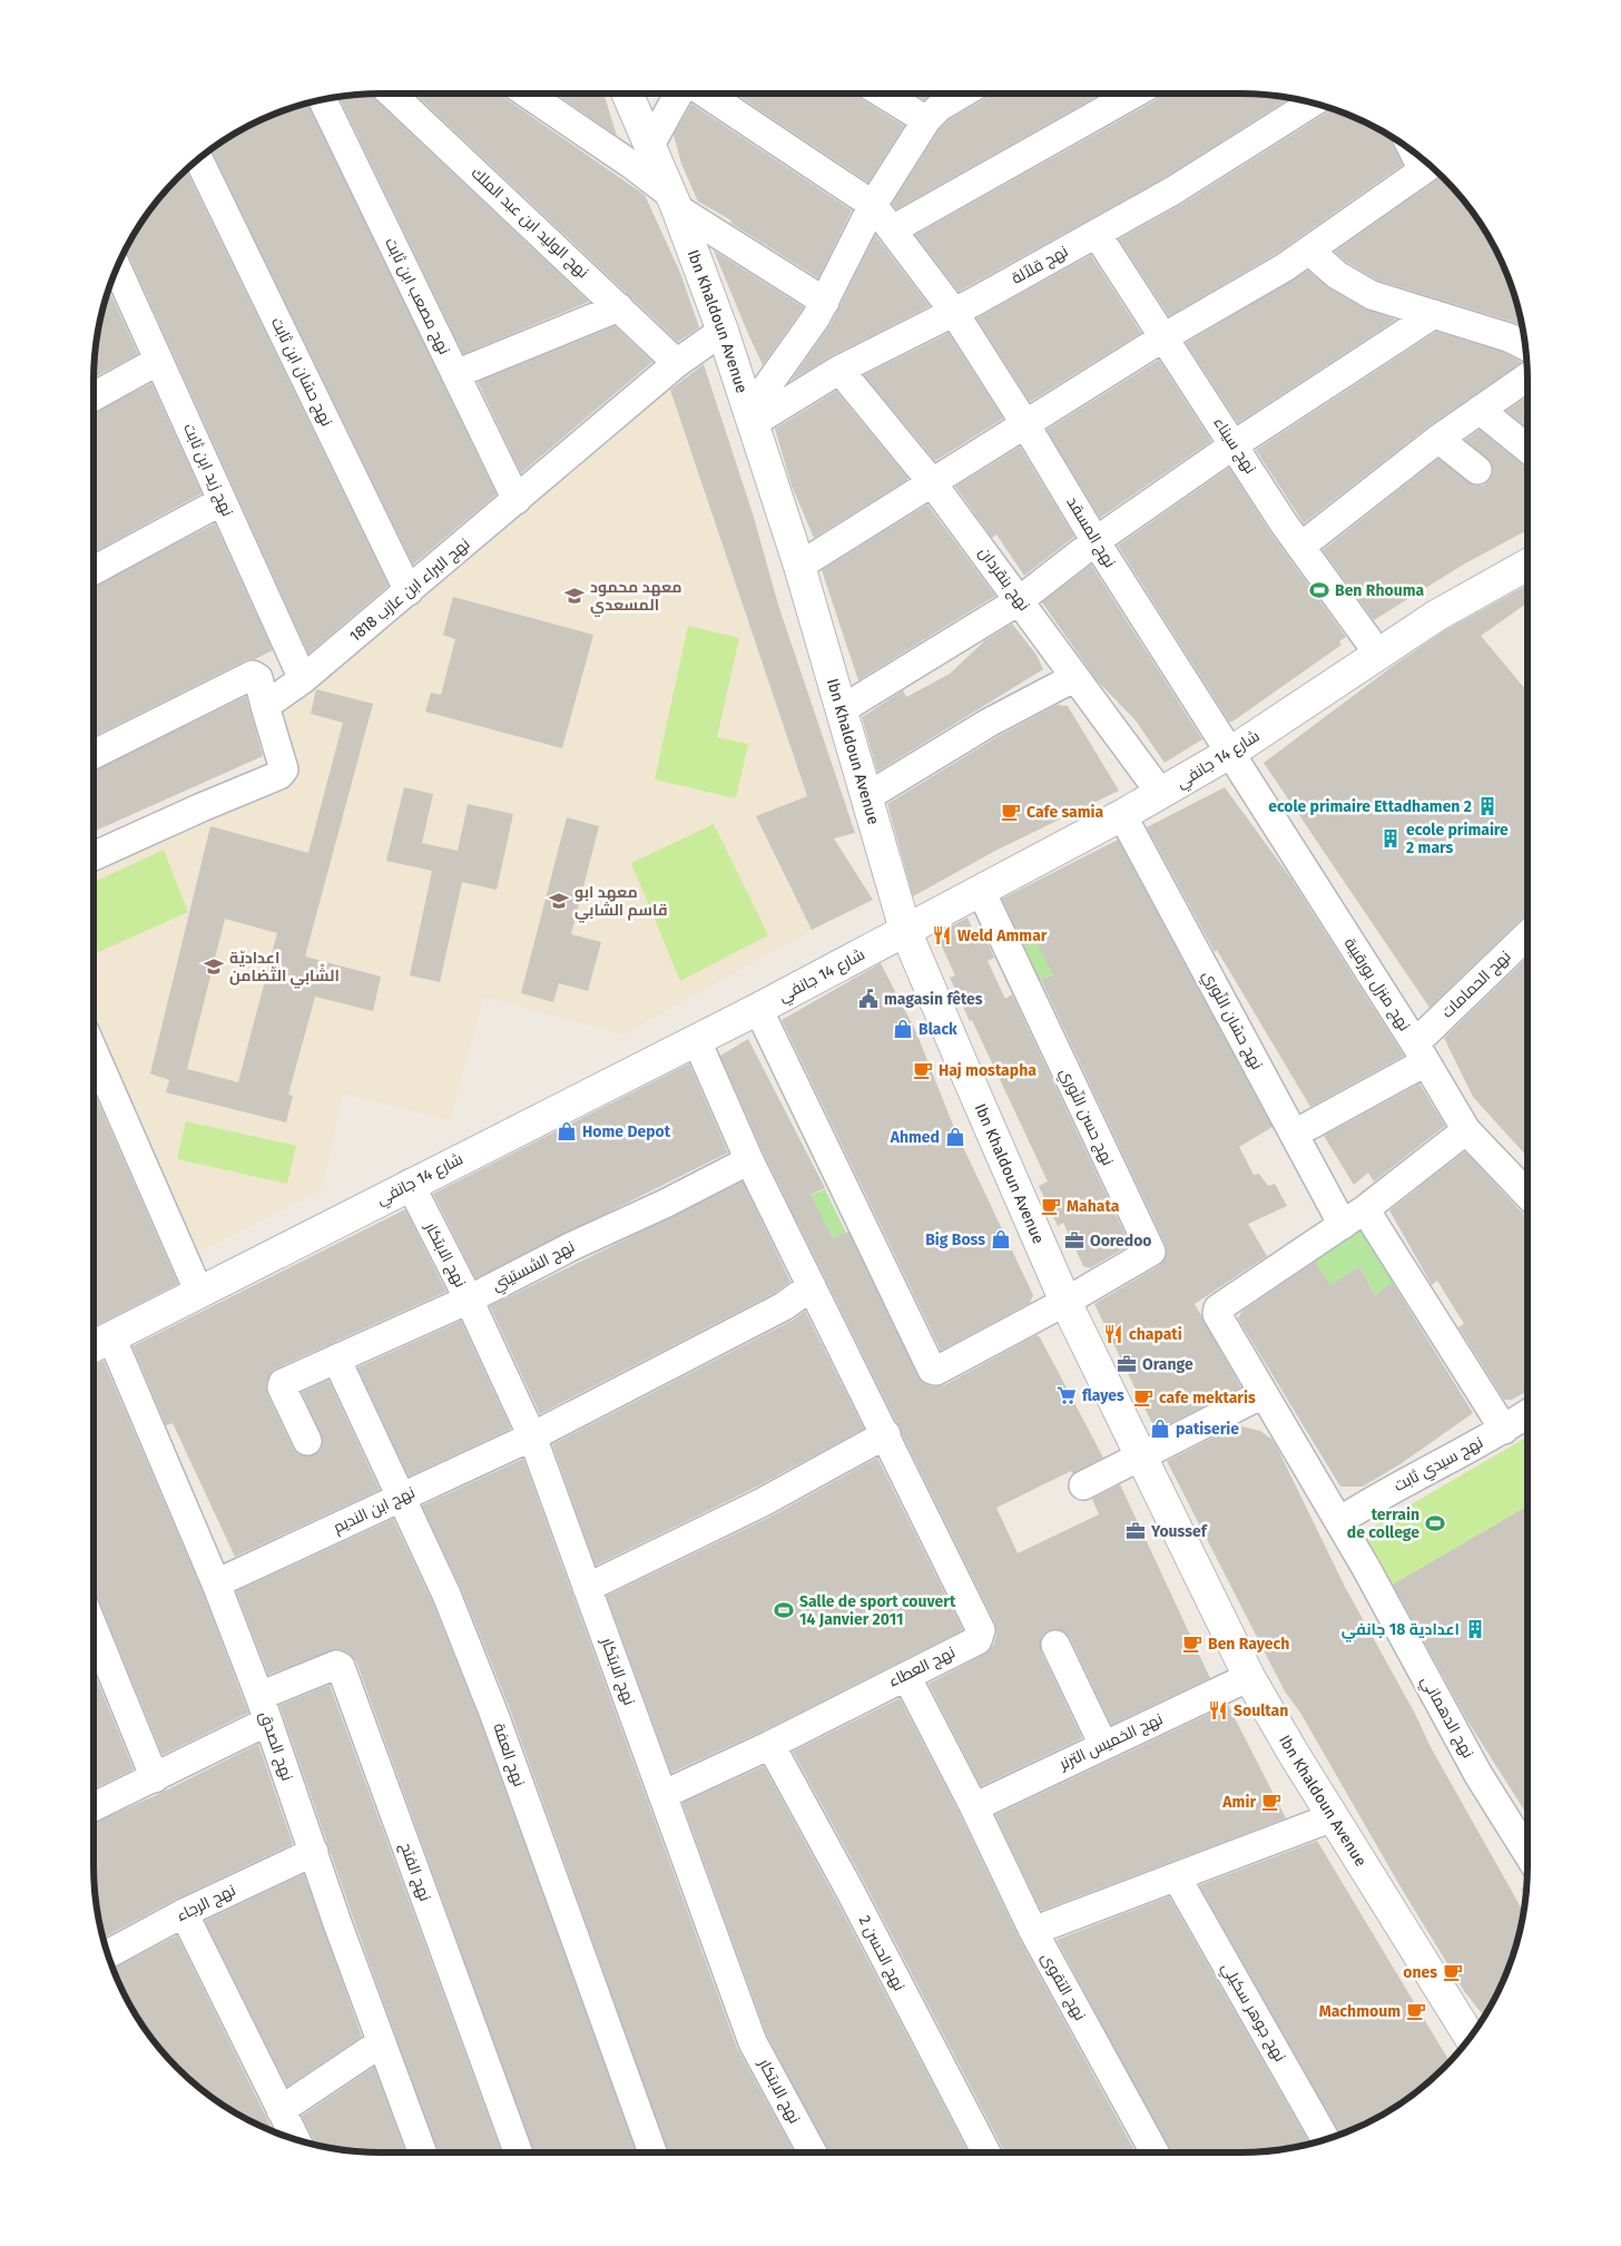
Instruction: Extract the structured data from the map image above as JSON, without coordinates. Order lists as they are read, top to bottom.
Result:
{
  "streets": {
    "street": [
      "نهج الوليد ابن عبد الملك",
      "نهج قلاّلة",
      "نهج مصعب ابن ثابت",
      "Ibn Khaldoun Avenue",
      "نهج حسّان ابن ثابت",
      "نهج سيناء",
      "نهج زيد ابن ثابت",
      "نهج المسقد",
      "نهج بنقردان",
      "نهج البراء ابن عازب 1818",
      "شارع 14 جانفي",
      "نهج منزل بورقيبة",
      "نهج الحمامات",
      "نهج حسّان النّوري",
      "نهج حسن النّوري",
      "نهج الابتكار",
      "نهج الشستيتي",
      "نهج سيدي ثابت",
      "نهج ابن النديم",
      "نهج العطاء",
      "نهج الدهماني",
      "نهج الخميس الترنر",
      "نهج الصدق",
      "نهج العفة",
      "نهج الفتح",
      "نهج الرجاء",
      "نهج الحسن 2",
      "نهج التقوى",
      "نهج جوهر سكيلي"
    ]
  },
  "crossings": [
    ["نهج الوليد ابن عبد الملك", "نهج البراء ابن عازب 1818"],
    ["نهج قلاّلة", "Ibn Khaldoun Avenue"],
    ["نهج قلاّلة", "نهج سيناء"],
    ["نهج قلاّلة", "نهج المسقد"],
    ["نهج قلاّلة", "نهج بنقردان"],
    ["نهج مصعب ابن ثابت", "نهج البراء ابن عازب 1818"],
    ["Ibn Khaldoun Avenue", "نهج البراء ابن عازب 1818"],
    ["Ibn Khaldoun Avenue", "شارع 14 جانفي"],
    ["Ibn Khaldoun Avenue", "نهج حسن النّوري"],
    ["Ibn Khaldoun Avenue", "نهج الخميس الترنر"],
    ["نهج حسّان ابن ثابت", "نهج البراء ابن عازب 1818"],
    ["نهج سيناء", "شارع 14 جانفي"],
    ["نهج زيد ابن ثابت", "نهج البراء ابن عازب 1818"],
    ["نهج المسقد", "شارع 14 جانفي"],
    ["نهج المسقد", "نهج منزل بورقيبة"],
    ["نهج بنقردان", "شارع 14 جانفي"],
    ["شارع 14 جانفي", "نهج منزل بورقيبة"],
    ["شارع 14 جانفي", "نهج حسّان النّوري"],
    ["شارع 14 جانفي", "نهج حسن النّوري"],
    ["شارع 14 جانفي", "نهج الابتكار"],
    ["شارع 14 جانفي", "نهج الصدق"],
    ["نهج منزل بورقيبة", "نهج الحمامات"],
    ["نهج الحمامات", "نهج حسّان النّوري"],
    ["نهج حسّان النّوري", "نهج سيدي ثابت"],
    ["نهج حسّان النّوري", "نهج الدهماني"],
    ["نهج الابتكار", "نهج الشستيتي"],
    ["نهج الابتكار", "نهج ابن النديم"],
    ["نهج الابتكار", "نهج العطاء"],
    ["نهج الشستيتي", "نهج العفة"],
    ["نهج سيدي ثابت", "نهج الدهماني"],
    ["نهج ابن النديم", "نهج الصدق"],
    ["نهج ابن النديم", "نهج العفة"],
    ["نهج العطاء", "نهج الحسن 2"],
    ["نهج العطاء", "نهج التقوى"],
    ["نهج الخميس الترنر", "نهج التقوى"],
    ["نهج الصدق", "نهج الفتح"],
    ["نهج الصدق", "نهج الرجاء"]
  ],
  "places": {
    "sports": ["Ben Rhouma", "terrain de college", "Salle de sport couvert 14 Janvier 2011"],
    "school or university": ["معهد محمود المسعدي", "معهد ابو قاسم الشابي", "إعداديّة الشّابي التّضامن"],
    "building": ["ecole primaire Ettadhamen 2", "ecole primaire 2 mars", "اعدادية 18 جانفي"],
    "cafe": [
      "Cafe samia",
      "Haj mostapha",
      "Mahata",
      "cafe mektaris",
      "Ben Rayech",
      "Amir",
      "ones",
      "Machmoum"
    ],
    "restaurant": ["Weld Ammar", "chapati", "Soultan"],
    "public building": ["magasin fêtes"],
    "shop": [
      "Black",
      "Home Depot",
      "Ahmed",
      "Big Boss",
      "patiserie"
    ],
    "office": ["Ooredoo", "Orange", "Youssef"],
    "supermarket": ["flayes"]
  }
}
